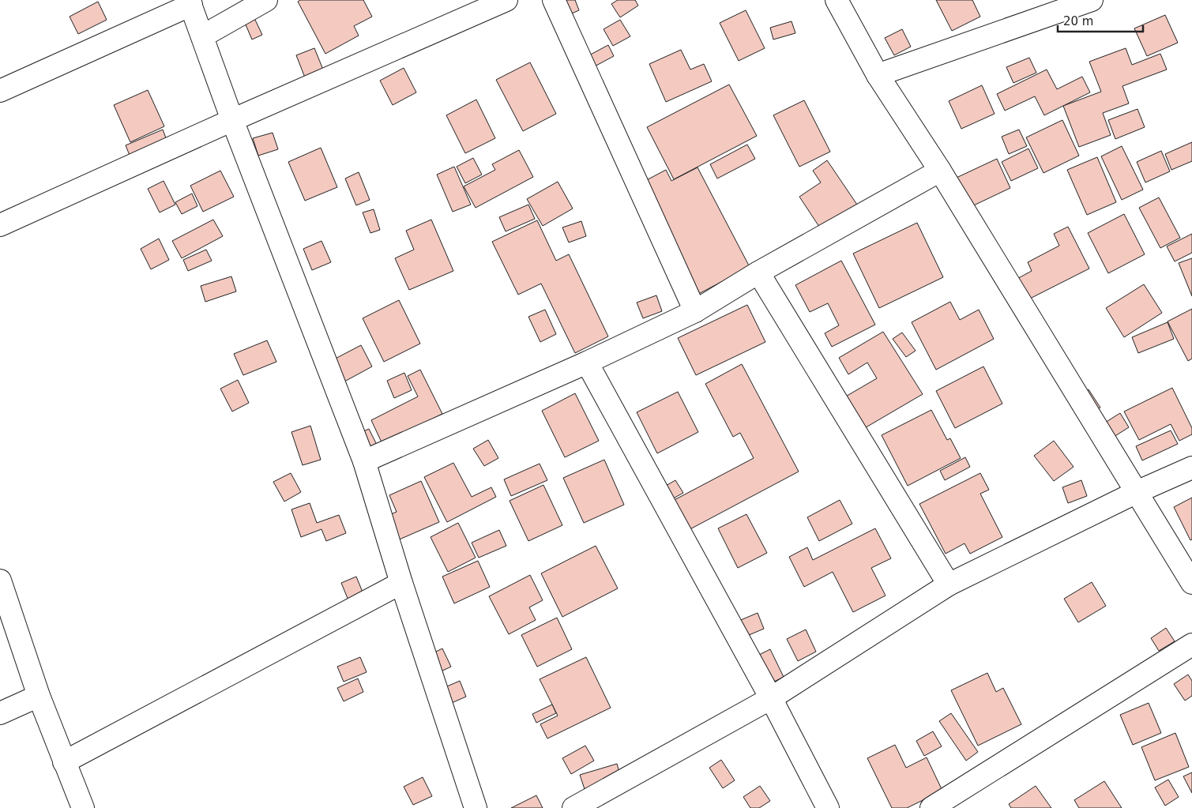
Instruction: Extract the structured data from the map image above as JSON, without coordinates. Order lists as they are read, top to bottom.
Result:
{
  "scale_bar": "20 m"
}
